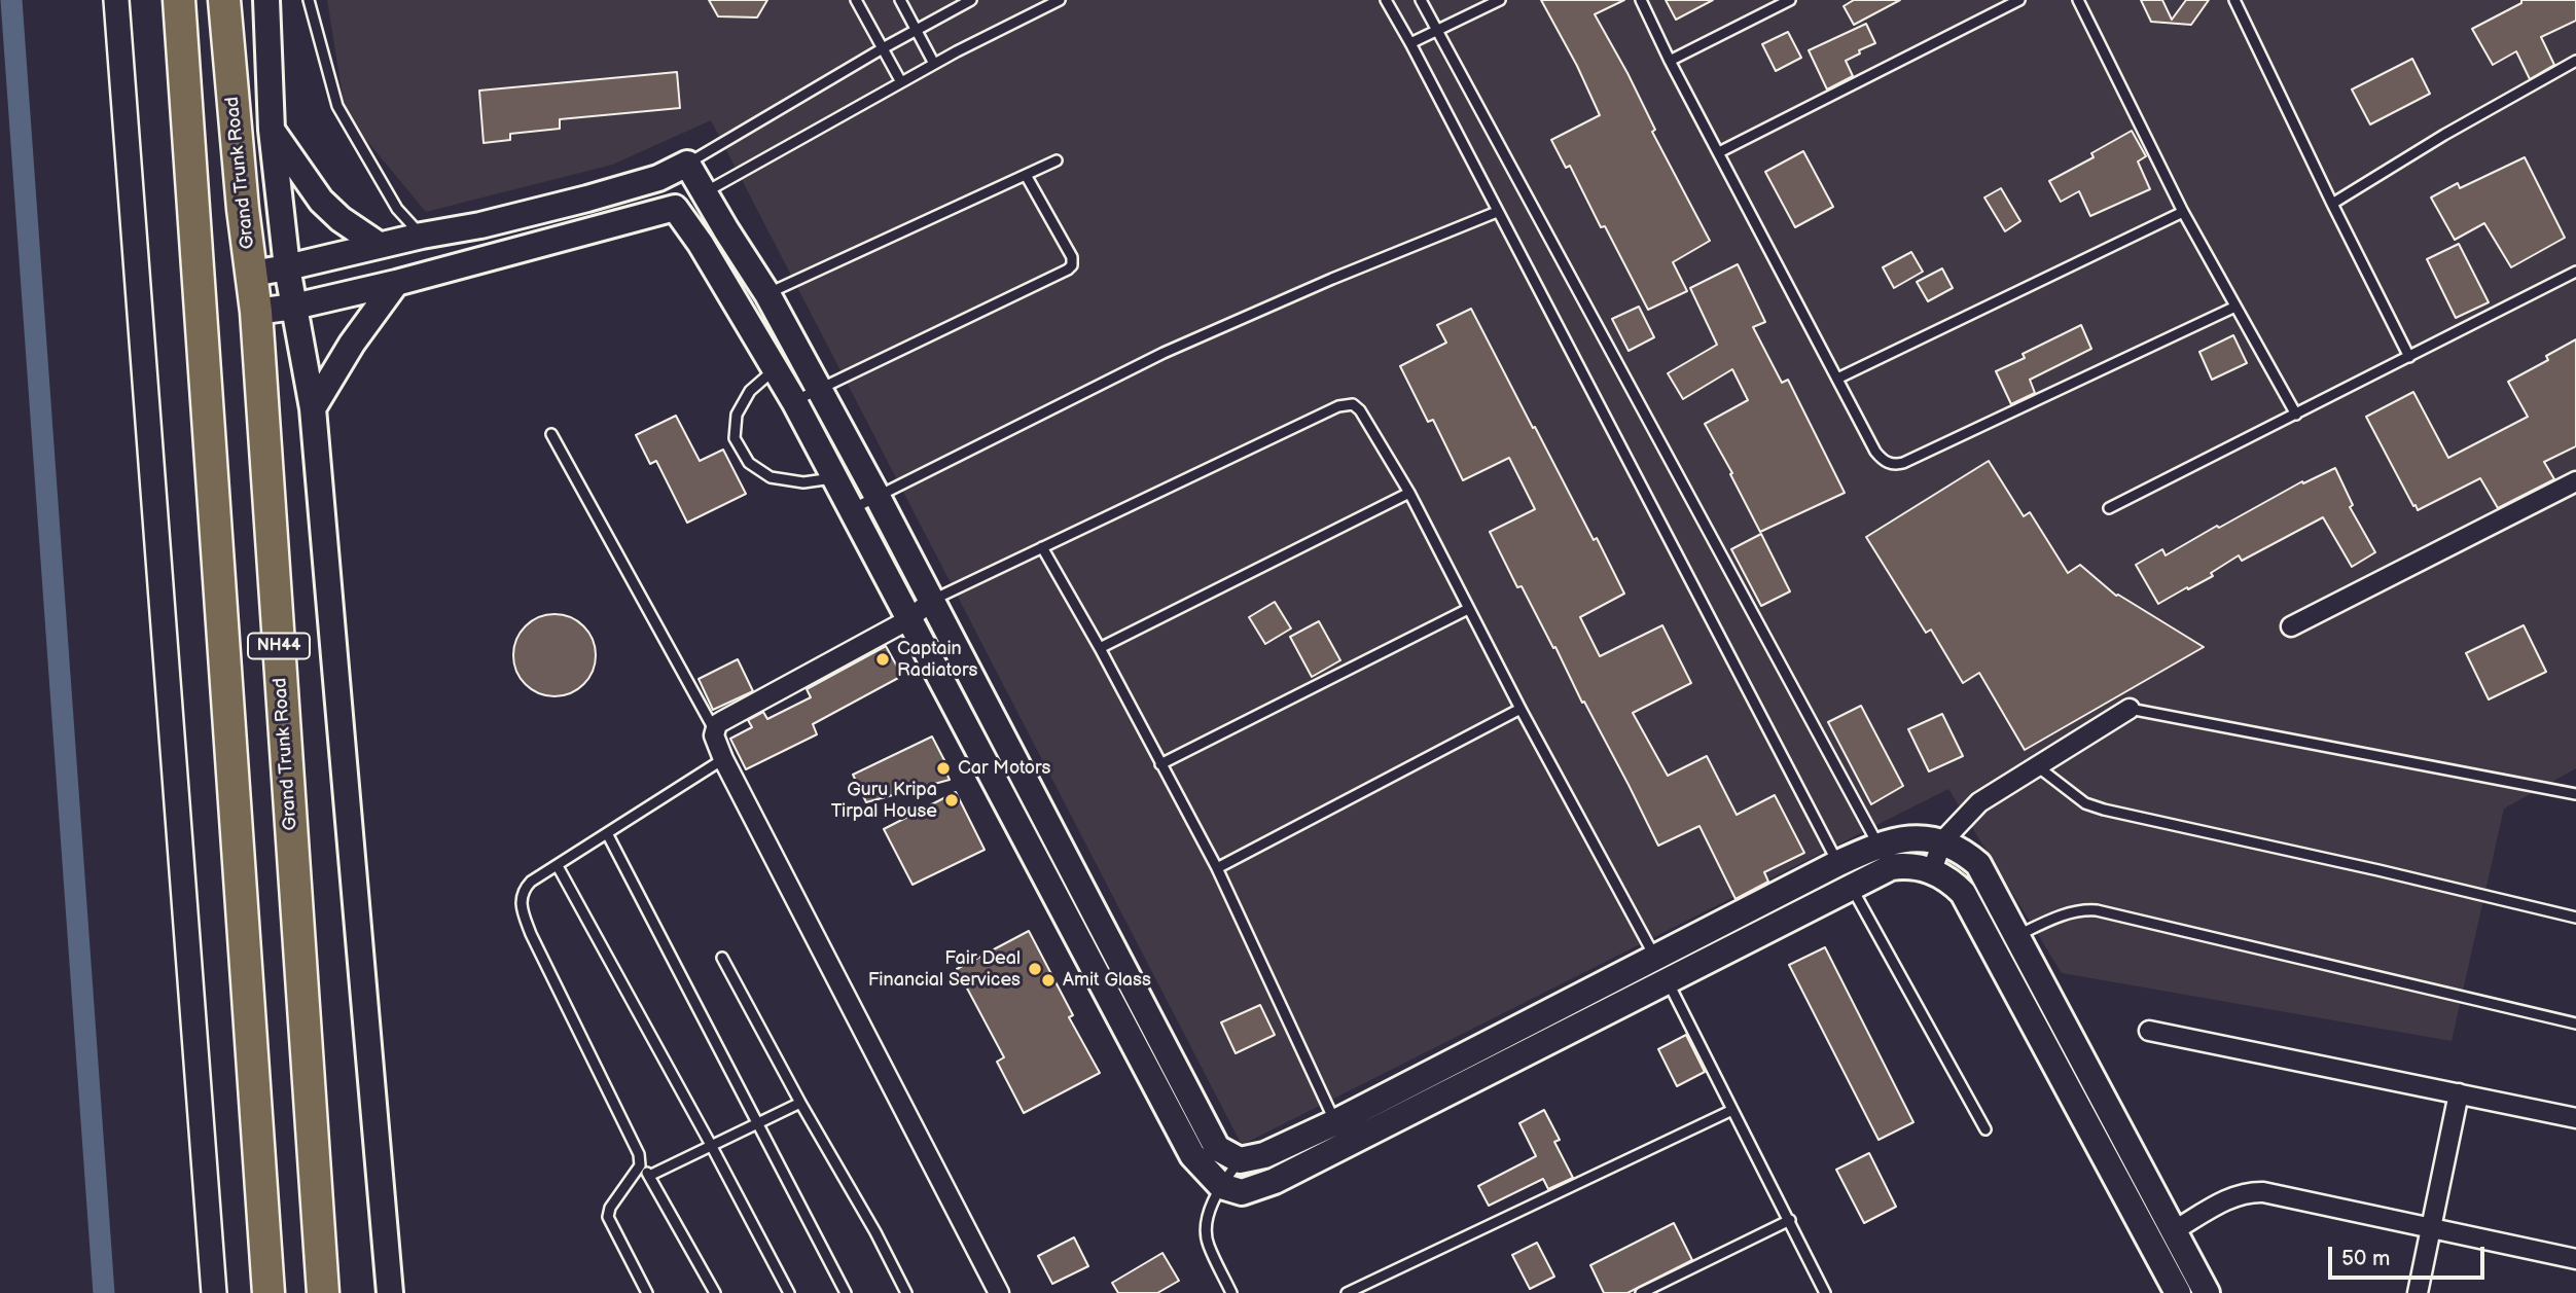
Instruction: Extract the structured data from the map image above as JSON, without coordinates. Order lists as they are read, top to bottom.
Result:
{
  "streets": {
    "highway": ["Grand Trunk Road", "NH44"]
  },
  "places": [
    "Captain Radiators",
    "Car Motors",
    "Guru Kripa Tirpal House",
    "Fair Deal Financial Services",
    "Amit Glass"
  ],
  "scale_bar": "50 m"
}
